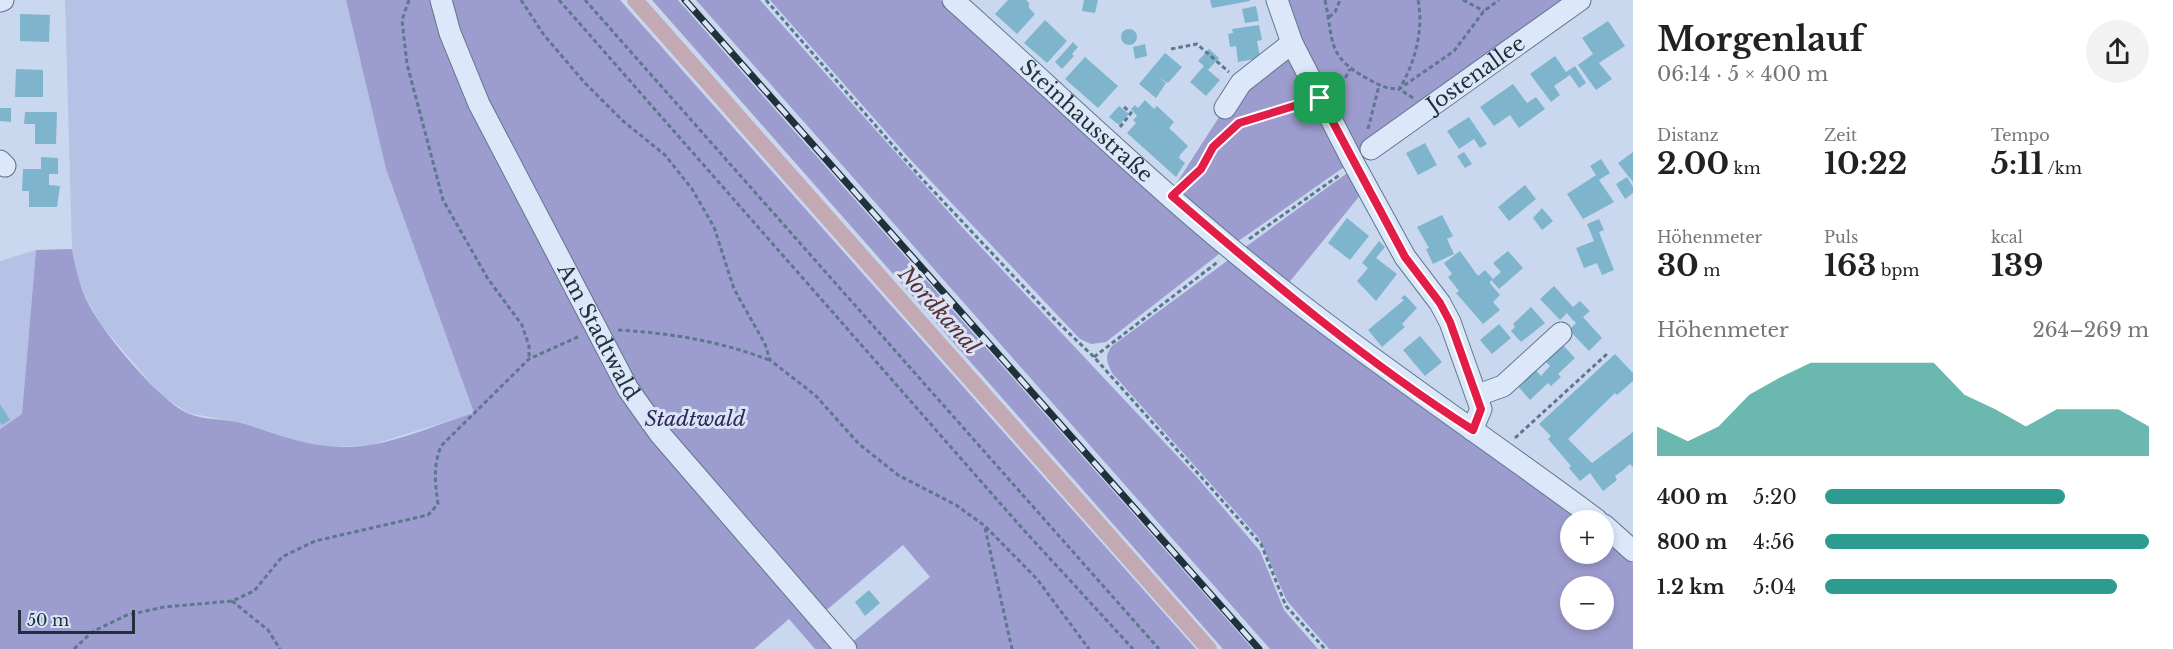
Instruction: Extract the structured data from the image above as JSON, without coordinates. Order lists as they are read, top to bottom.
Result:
{
  "streets": {
    "street": ["Jostenallee", "Steinhausstraße", "Am Stadtwald"]
  },
  "water": ["Nordkanal"],
  "parks": ["Stadtwald"],
  "scale_bar": "50 m",
  "page": {
    "heading": ["Morgenlauf", "06:14 · 5 × 400 m"],
    "stats": [
      ["Distanz", "2.00 km"],
      ["Zeit", "10:22"],
      ["Tempo", "5:11 /km"],
      ["Höhenmeter", "30 m"],
      ["Puls", "163 bpm"],
      ["kcal", "139"]
    ],
    "chart": ["Höhenmeter", "264–269 m"],
    "list": [
      {
        "name": "400 m",
        "note": "5:20"
      },
      {
        "name": "800 m",
        "note": "4:56"
      },
      {
        "name": "1.2 km",
        "note": "5:04"
      }
    ],
    "map_buttons": ["+", "−"],
    "scale": "50 m"
  }
}
